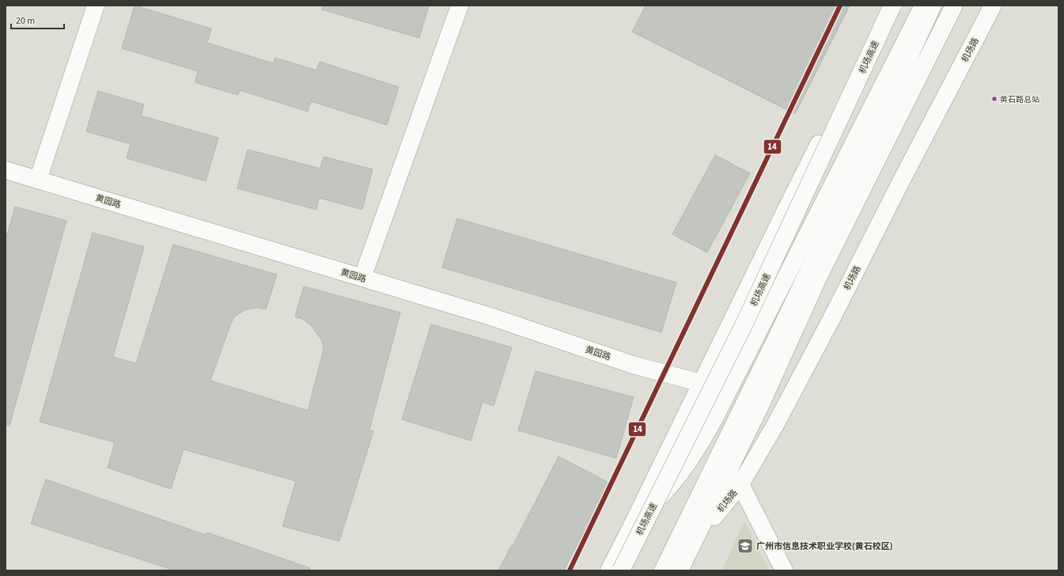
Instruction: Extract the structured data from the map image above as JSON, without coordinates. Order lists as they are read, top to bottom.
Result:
{
  "streets": {
    "main road": ["机场路", "机场高速", "黄园路"]
  },
  "places": {
    "other": ["黄石路总站"],
    "school or university": ["广州市信息技术职业学校(黄石校区)"]
  },
  "lines": ["transit line 14"],
  "scale_bar": "20 m"
}
